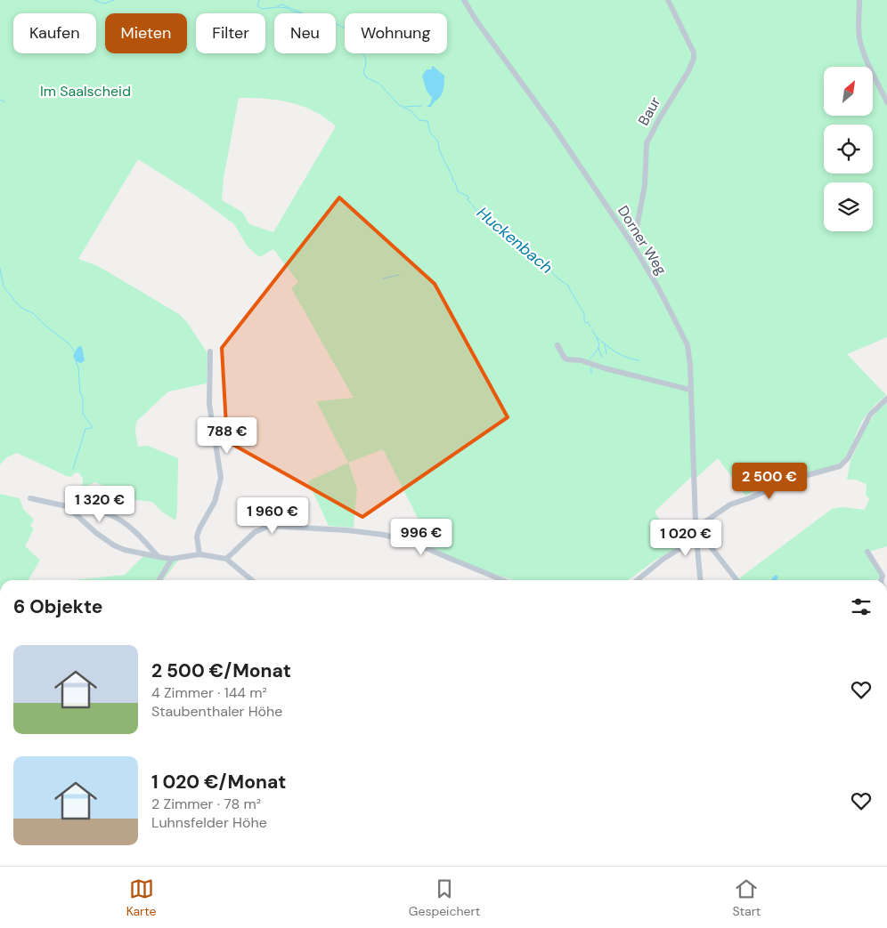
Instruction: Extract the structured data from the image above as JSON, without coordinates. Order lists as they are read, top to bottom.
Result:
{
  "streets": {
    "street": ["Baur", "Dorner Weg"]
  },
  "crossings": [
    ["Baur", "Dorner Weg"]
  ],
  "water": ["Huckenbach"],
  "parks": ["Im Saalscheid"],
  "north": "top right",
  "page": {
    "chip": [
      "Kaufen",
      "Mieten",
      "Filter",
      "Neu",
      "Wohnung"
    ],
    "price": [
      "788 €",
      "2 500 €",
      "1 320 €",
      "1 960 €",
      "996 €",
      "1 020 €"
    ],
    "heading": "6 Objekte",
    "list": [
      {
        "name": "2 500 €/Monat",
        "note": "4 Zimmer · 144 m² · Staubenthaler Höhe"
      },
      {
        "name": "1 020 €/Monat",
        "note": "2 Zimmer · 78 m² · Luhnsfelder Höhe"
      }
    ],
    "tabs": ["Karte", "Gespeichert", "Start"]
  }
}
